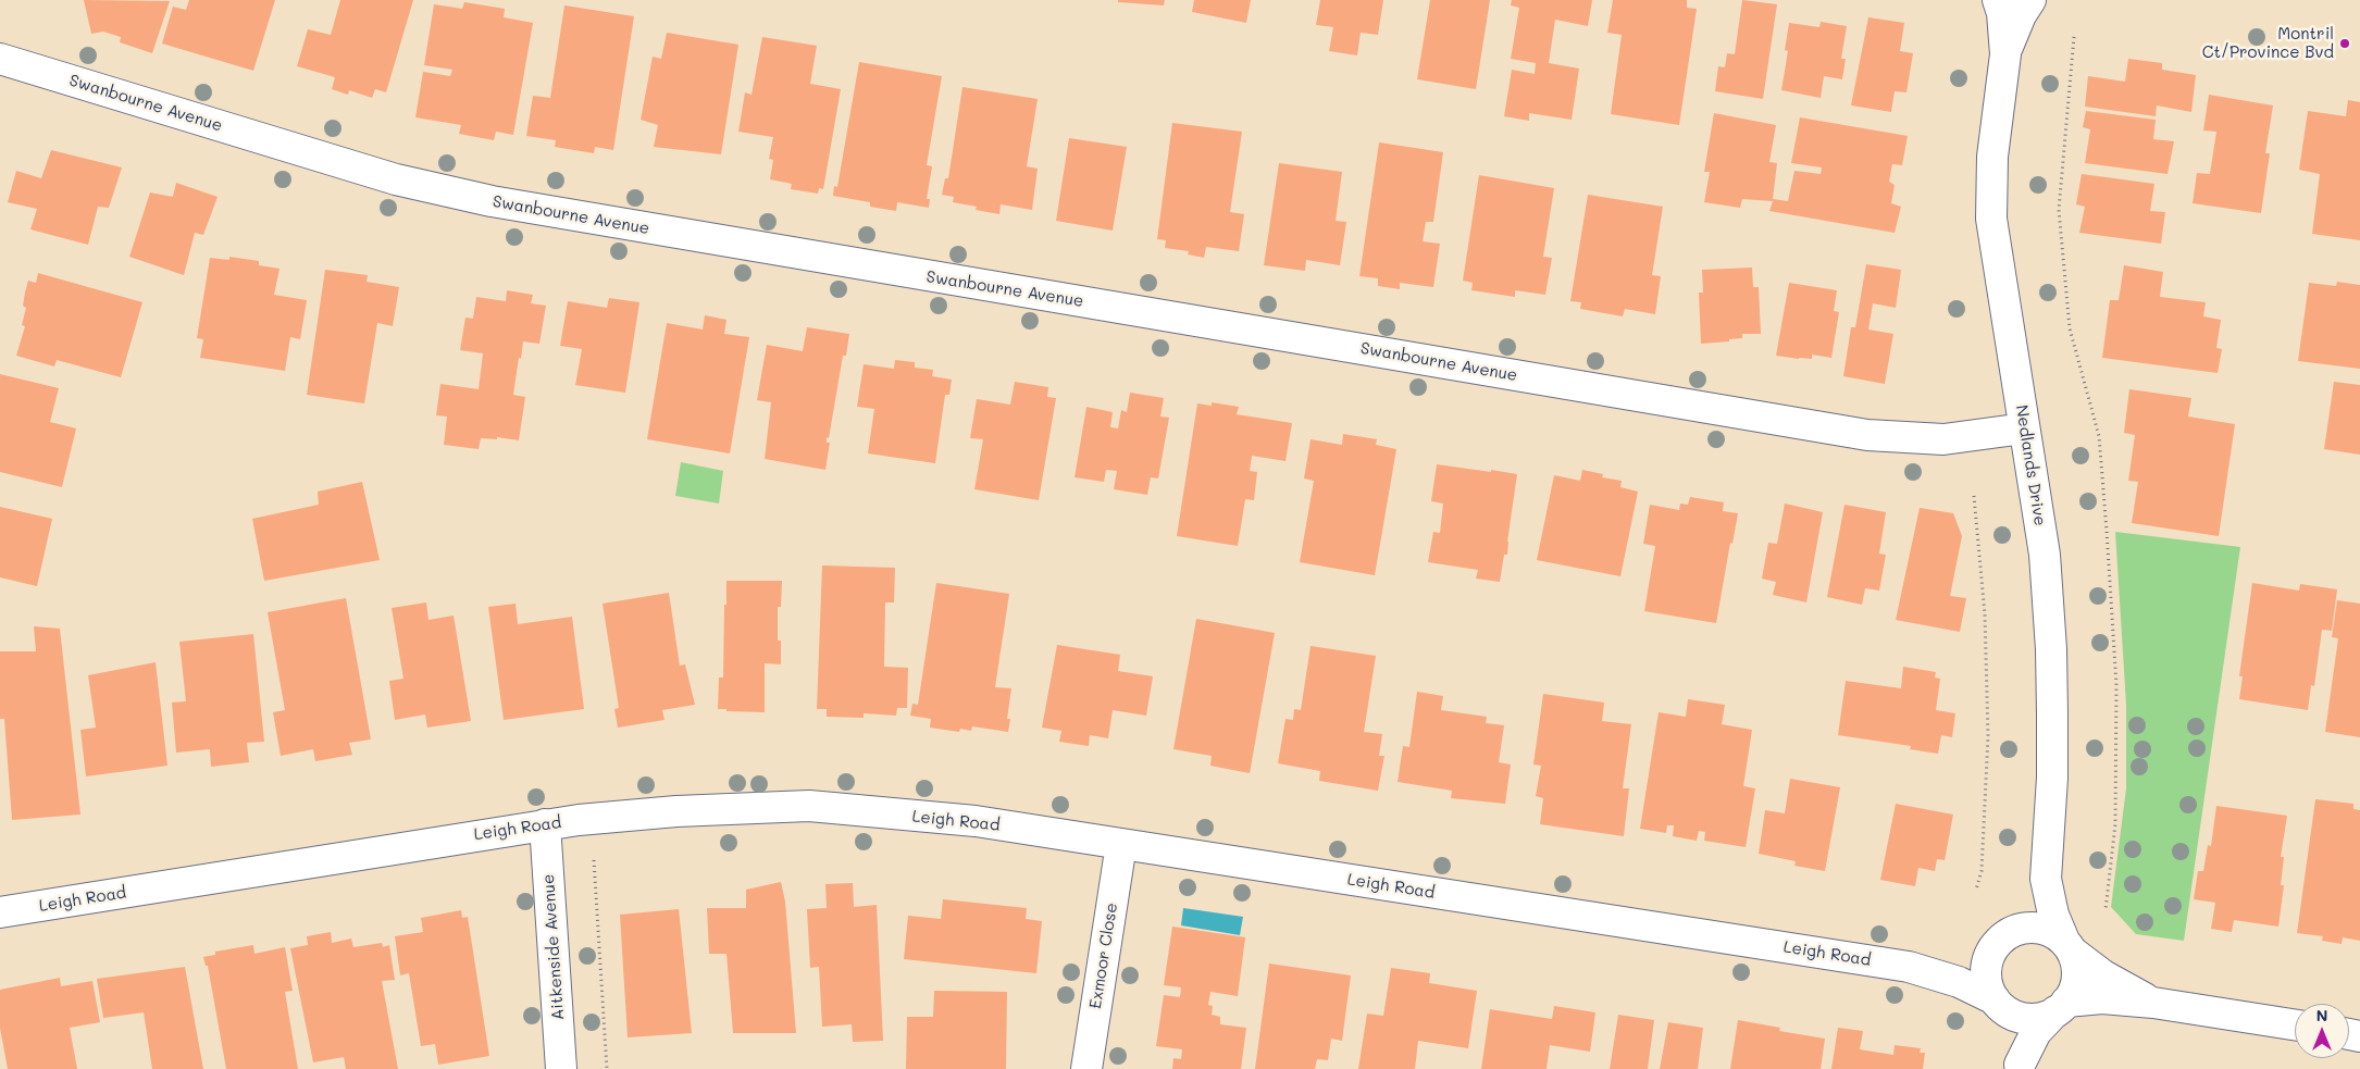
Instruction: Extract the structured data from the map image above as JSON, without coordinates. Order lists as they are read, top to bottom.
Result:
{
  "streets": {
    "street": [
      "Swanbourne Avenue",
      "Nedlands Drive",
      "Leigh Road",
      "Aitkenside Avenue",
      "Exmoor Close"
    ]
  },
  "crossings": [
    ["Swanbourne Avenue", "Nedlands Drive"],
    ["Leigh Road", "Aitkenside Avenue"],
    ["Leigh Road", "Exmoor Close"]
  ],
  "places": ["Montril Ct/Province Bvd"],
  "north": "top"
}
